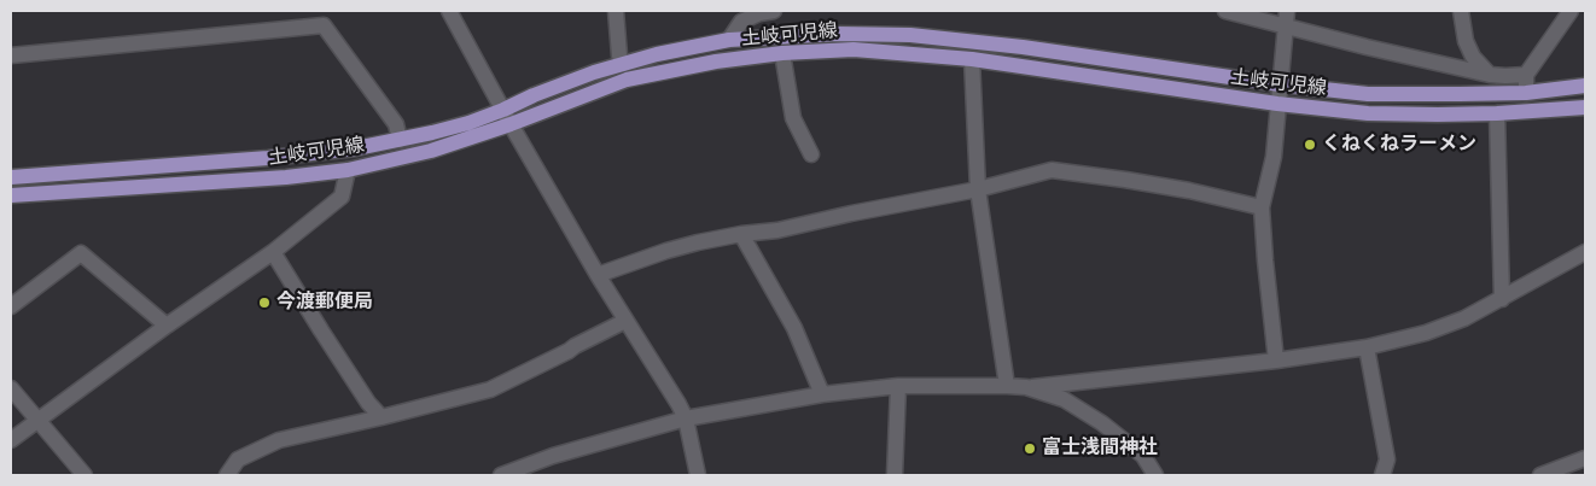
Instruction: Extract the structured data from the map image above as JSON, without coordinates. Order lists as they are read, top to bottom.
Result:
{
  "streets": {
    "main road": ["土岐可児線"]
  },
  "places": ["くねくねラーメン", "今渡郵便局", "富士浅間神社"]
}
